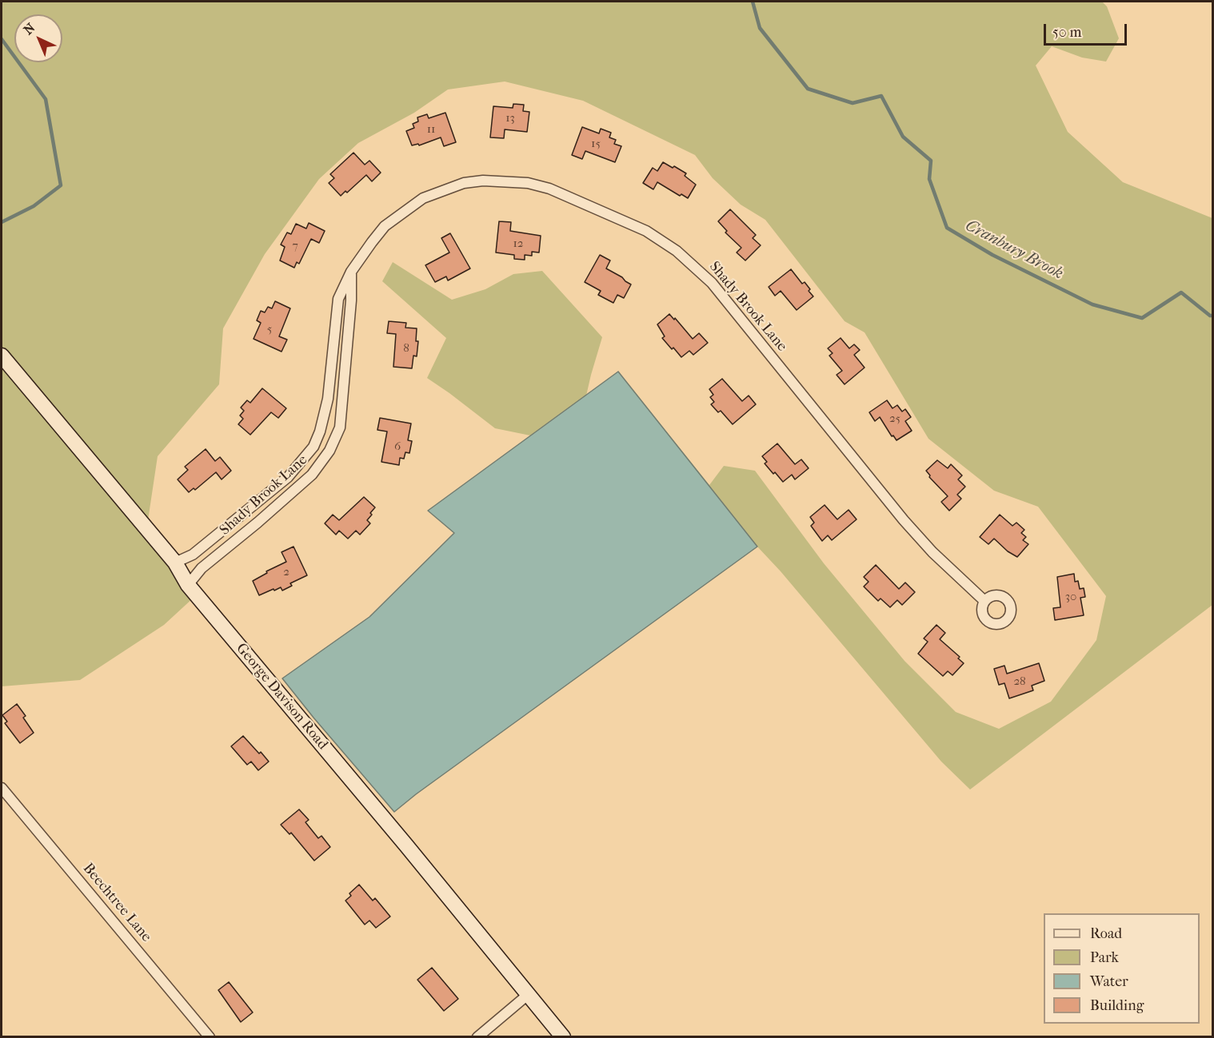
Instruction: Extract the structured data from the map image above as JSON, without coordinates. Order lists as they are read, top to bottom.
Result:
{
  "streets": {
    "street": ["Shady Brook Lane", "George Davison Road", "Beechtree Lane"]
  },
  "crossings": [
    ["Shady Brook Lane", "George Davison Road"]
  ],
  "water": ["Cranbury Brook"],
  "house_numbers": [
    "13",
    "11",
    "15",
    "12",
    "7",
    "5",
    "8",
    "25",
    "6",
    "2",
    "30",
    "28"
  ],
  "legend": [
    "Road",
    "Park",
    "Water",
    "Building"
  ],
  "scale_bar": "50 m",
  "north": "top left"
}
